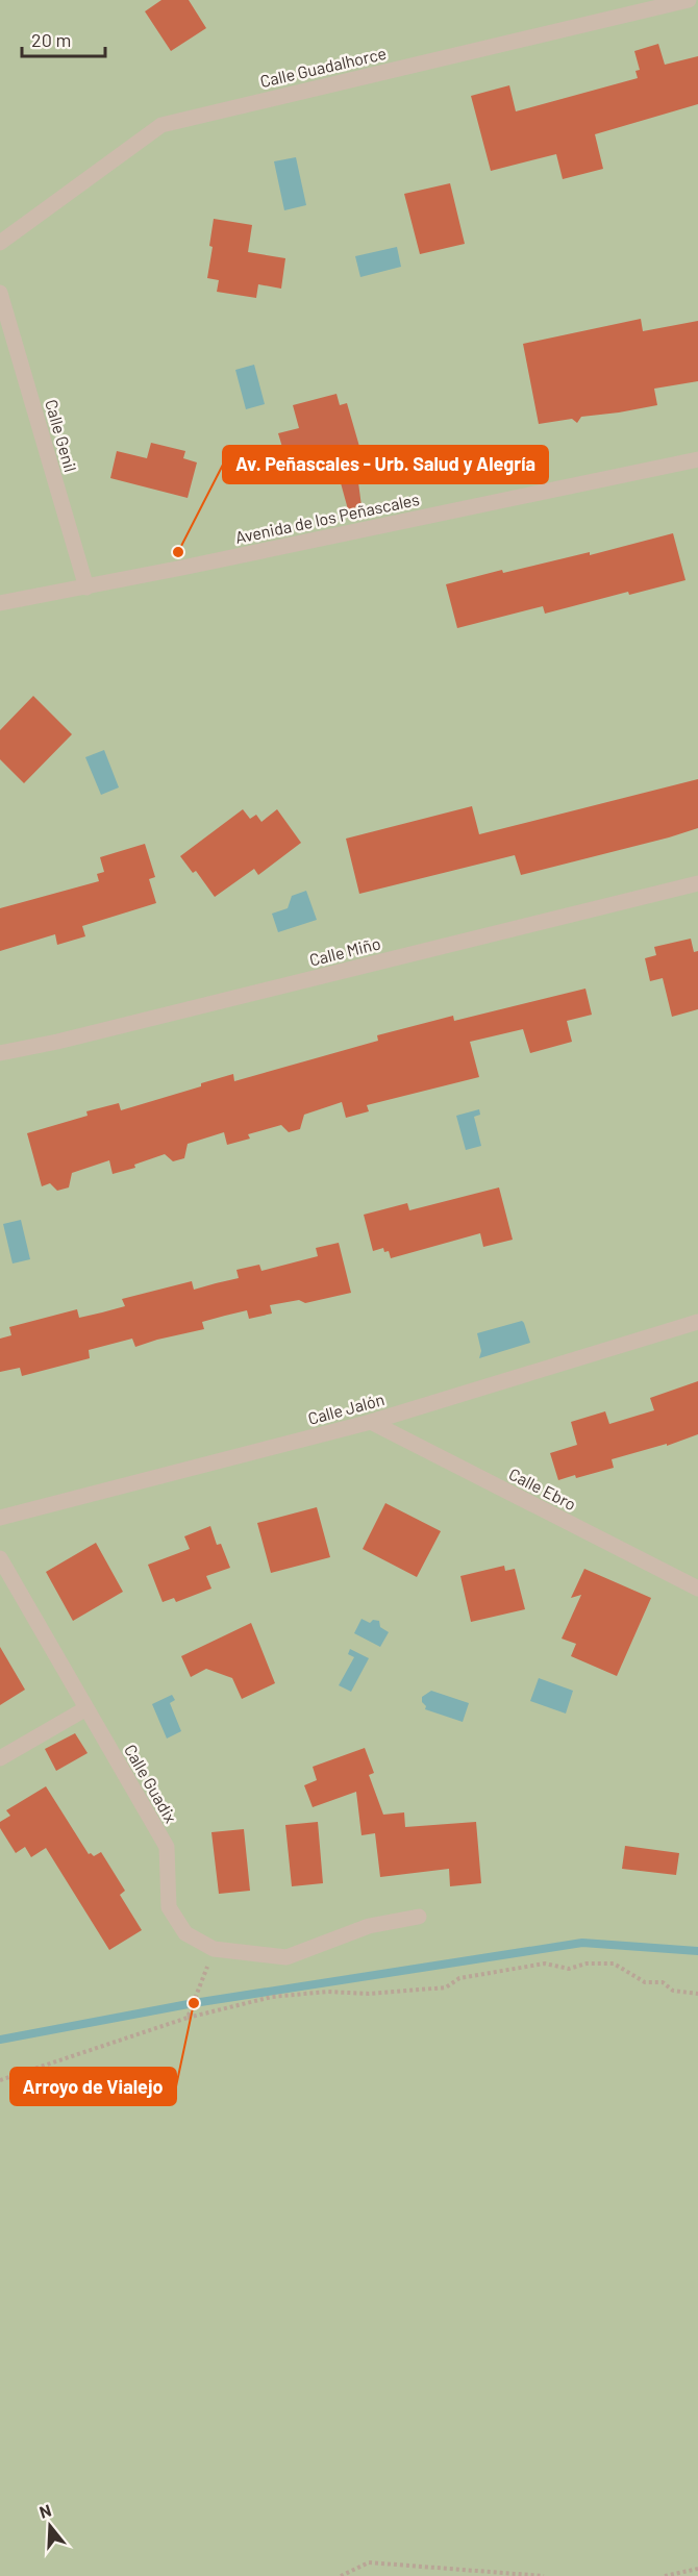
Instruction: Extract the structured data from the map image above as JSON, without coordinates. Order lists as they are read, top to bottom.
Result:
{
  "streets": {
    "street": [
      "Calle Guadalhorce",
      "Calle Genil",
      "Avenida de los Peñascales",
      "Calle Miño",
      "Calle Jalón",
      "Calle Ebro",
      "Calle Guadix"
    ]
  },
  "crossings": [
    ["Calle Genil", "Avenida de los Peñascales"],
    ["Calle Jalón", "Calle Ebro"]
  ],
  "places": ["Av. Peñascales - Urb. Salud y Alegría", "Arroyo de Vialejo"],
  "scale_bar": "20 m",
  "north": "top"
}
